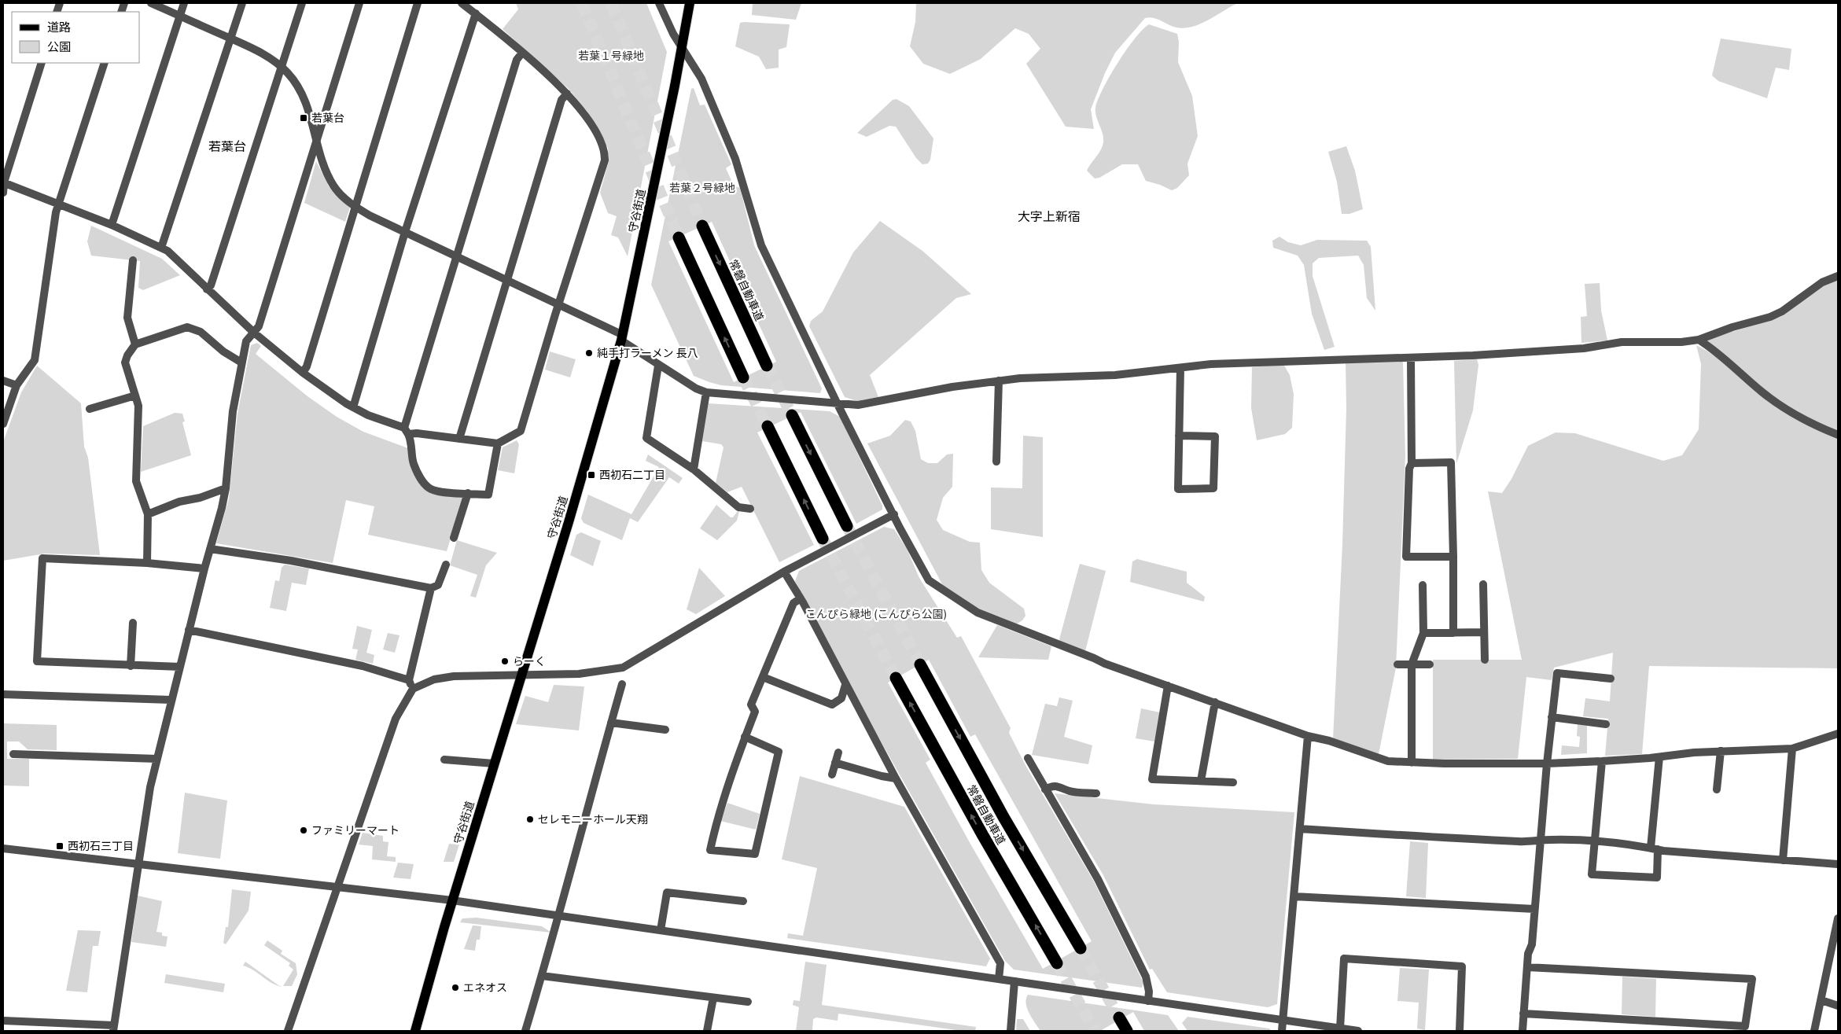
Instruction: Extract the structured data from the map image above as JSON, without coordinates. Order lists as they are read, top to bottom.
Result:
{
  "streets": {
    "highway": ["常磐自動車道"],
    "main road": ["守谷街道"]
  },
  "districts": ["若葉台", "大字上新宿"],
  "parks": ["若葉１号緑地", "若葉２号緑地", "こんぴら緑地 (こんぴら公園)"],
  "places": {
    "transit": ["若葉台", "西初石二丁目", "西初石三丁目"],
    "other": [
      "純手打ラーメン 長八",
      "らーく",
      "セレモニーホール天翔",
      "ファミリーマート",
      "エネオス"
    ]
  },
  "legend": ["道路", "公園"]
}
